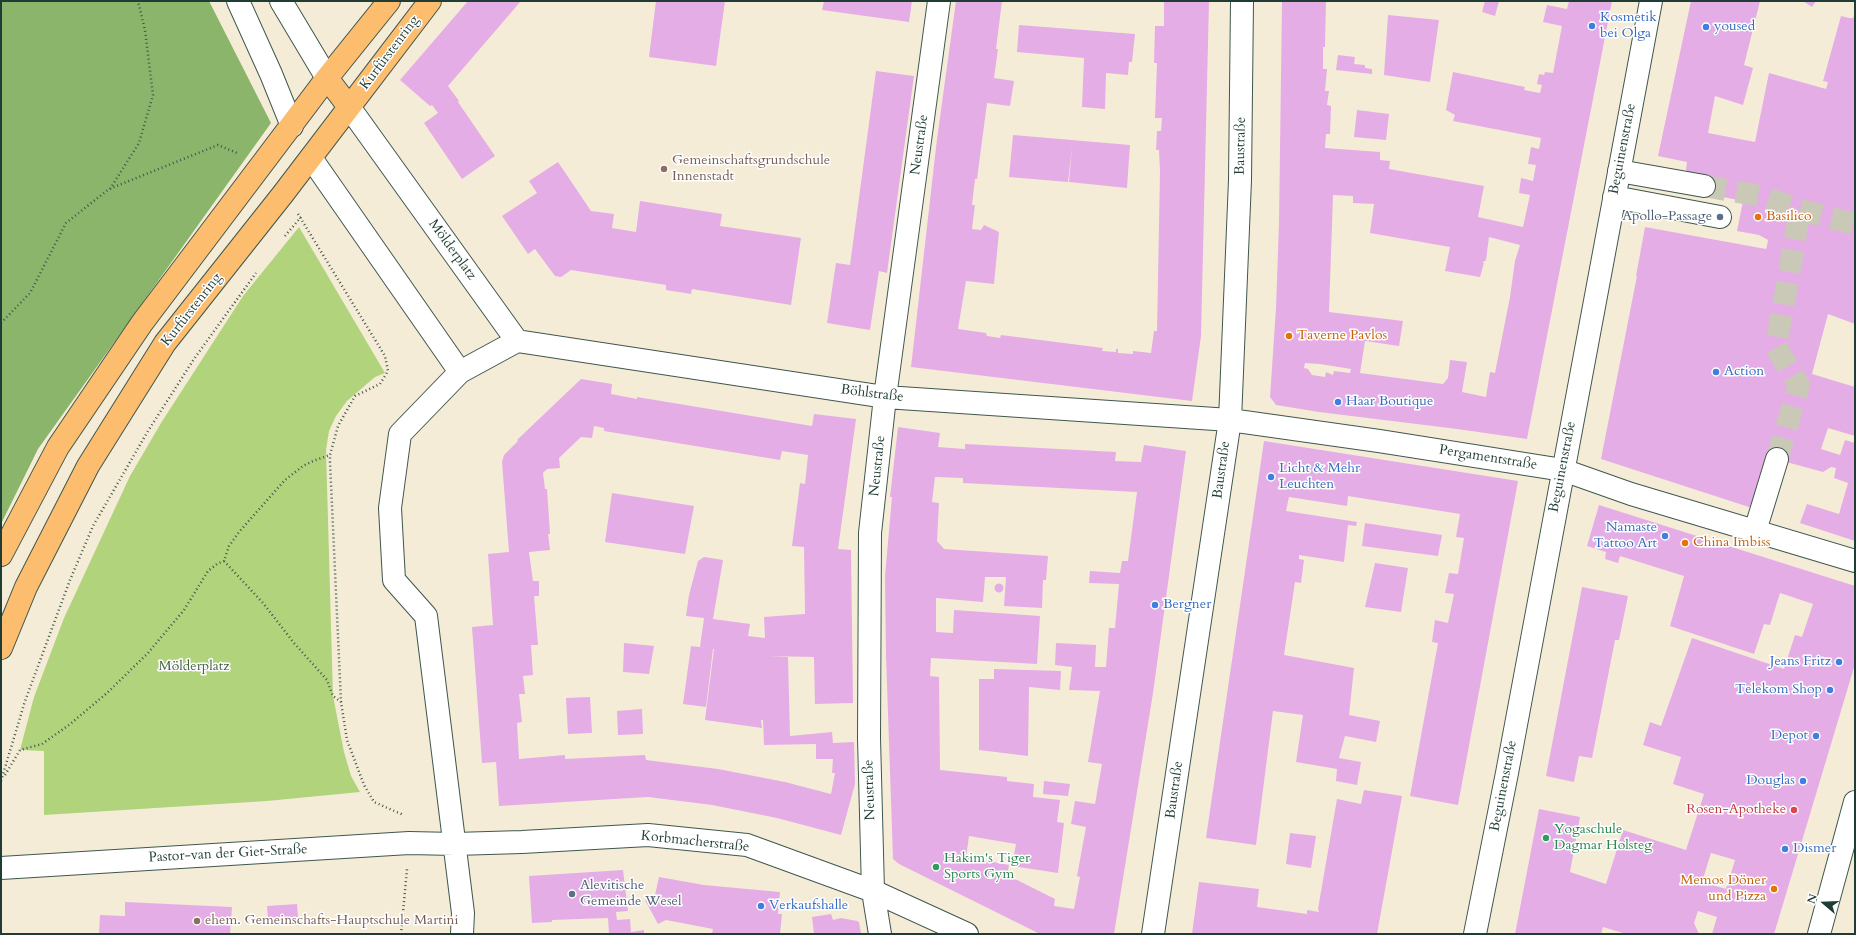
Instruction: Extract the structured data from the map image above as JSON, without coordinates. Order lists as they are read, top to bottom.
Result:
{
  "streets": {
    "main road": ["Kurfürstenring"],
    "street": [
      "Neustraße",
      "Baustraße",
      "Beguinenstraße",
      "Mölderplatz",
      "Böhlstraße",
      "Pergamentstraße",
      "Korbmacherstraße",
      "Pastor-van der Giet-Straße"
    ]
  },
  "crossings": [
    ["Kurfürstenring", "Mölderplatz"],
    ["Neustraße", "Böhlstraße"],
    ["Neustraße", "Korbmacherstraße"],
    ["Baustraße", "Böhlstraße"],
    ["Baustraße", "Pergamentstraße"],
    ["Beguinenstraße", "Pergamentstraße"],
    ["Mölderplatz", "Böhlstraße"],
    ["Böhlstraße", "Pergamentstraße"],
    ["Korbmacherstraße", "Pastor-van der Giet-Straße"]
  ],
  "parks": ["Mölderplatz"],
  "places": [
    "Kosmetik bei Olga",
    "yoused",
    "Gemeinschaftsgrundschule Innenstadt",
    "Apollo-Passage",
    "Basilico",
    "Taverne Pavlos",
    "Action",
    "Haar Boutique",
    "Licht & Mehr Leuchten",
    "Namaste Tattoo Art",
    "China Imbiss",
    "Bergner",
    "Jeans Fritz",
    "Telekom Shop",
    "Depot",
    "Douglas",
    "Rosen-Apotheke",
    "Yogaschule Dagmar Holsteg",
    "Dismer",
    "Hakim's Tiger Sports Gym",
    "Memos Döner und Pizza",
    "Alevitische Gemeinde Wesel",
    "Verkaufshalle",
    "ehem. Gemeinschafts-Hauptschule Martini"
  ],
  "north": "left"
}
